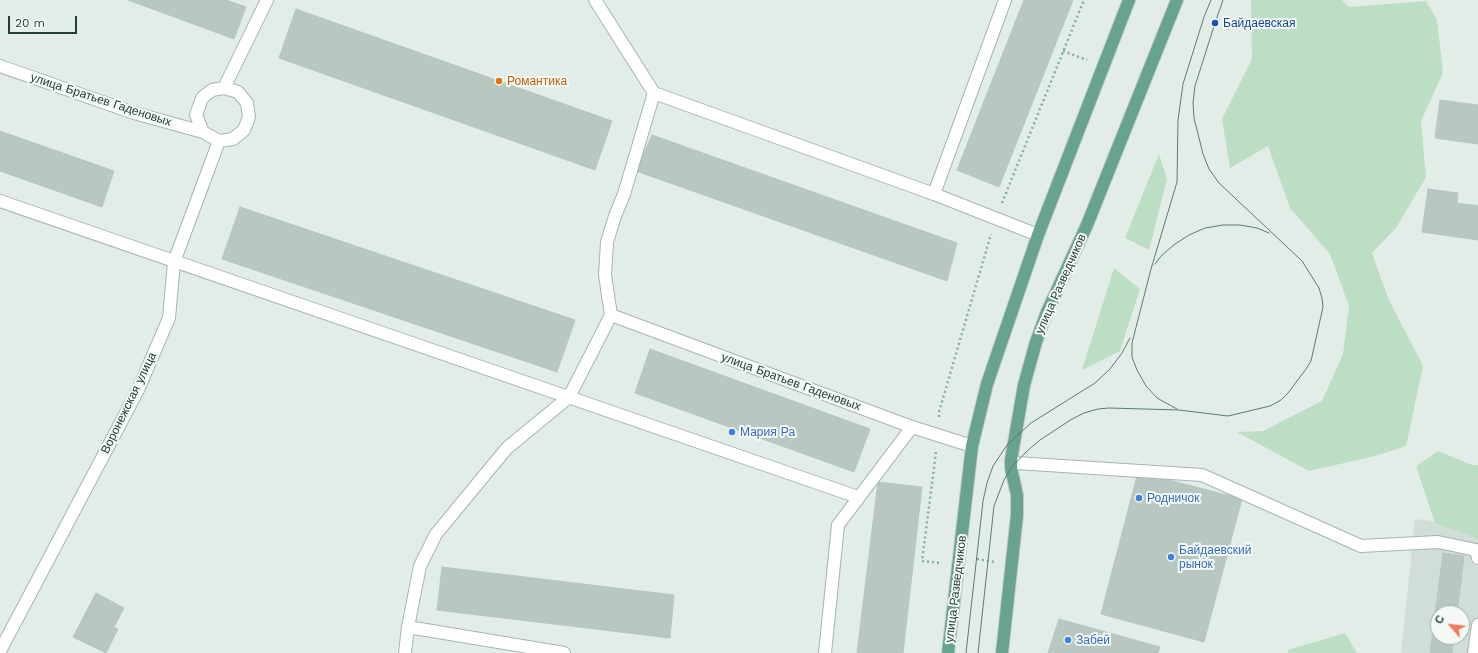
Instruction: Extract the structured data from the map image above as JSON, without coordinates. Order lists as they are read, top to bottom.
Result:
{
  "streets": {
    "main road": ["улица Разведчиков"],
    "street": ["улица Братьев Гаденовых", "Воронежская улица"]
  },
  "crossings": [
    ["улица Братьев Гаденовых", "улица Разведчиков"],
    ["улица Братьев Гаденовых", "Воронежская улица"]
  ],
  "places": [
    "Байдаевская",
    "Романтика",
    "Мария Ра",
    "Родничок",
    "Байдаевский рынок",
    "Забей"
  ],
  "scale_bar": "20 m",
  "north": "top left"
}
